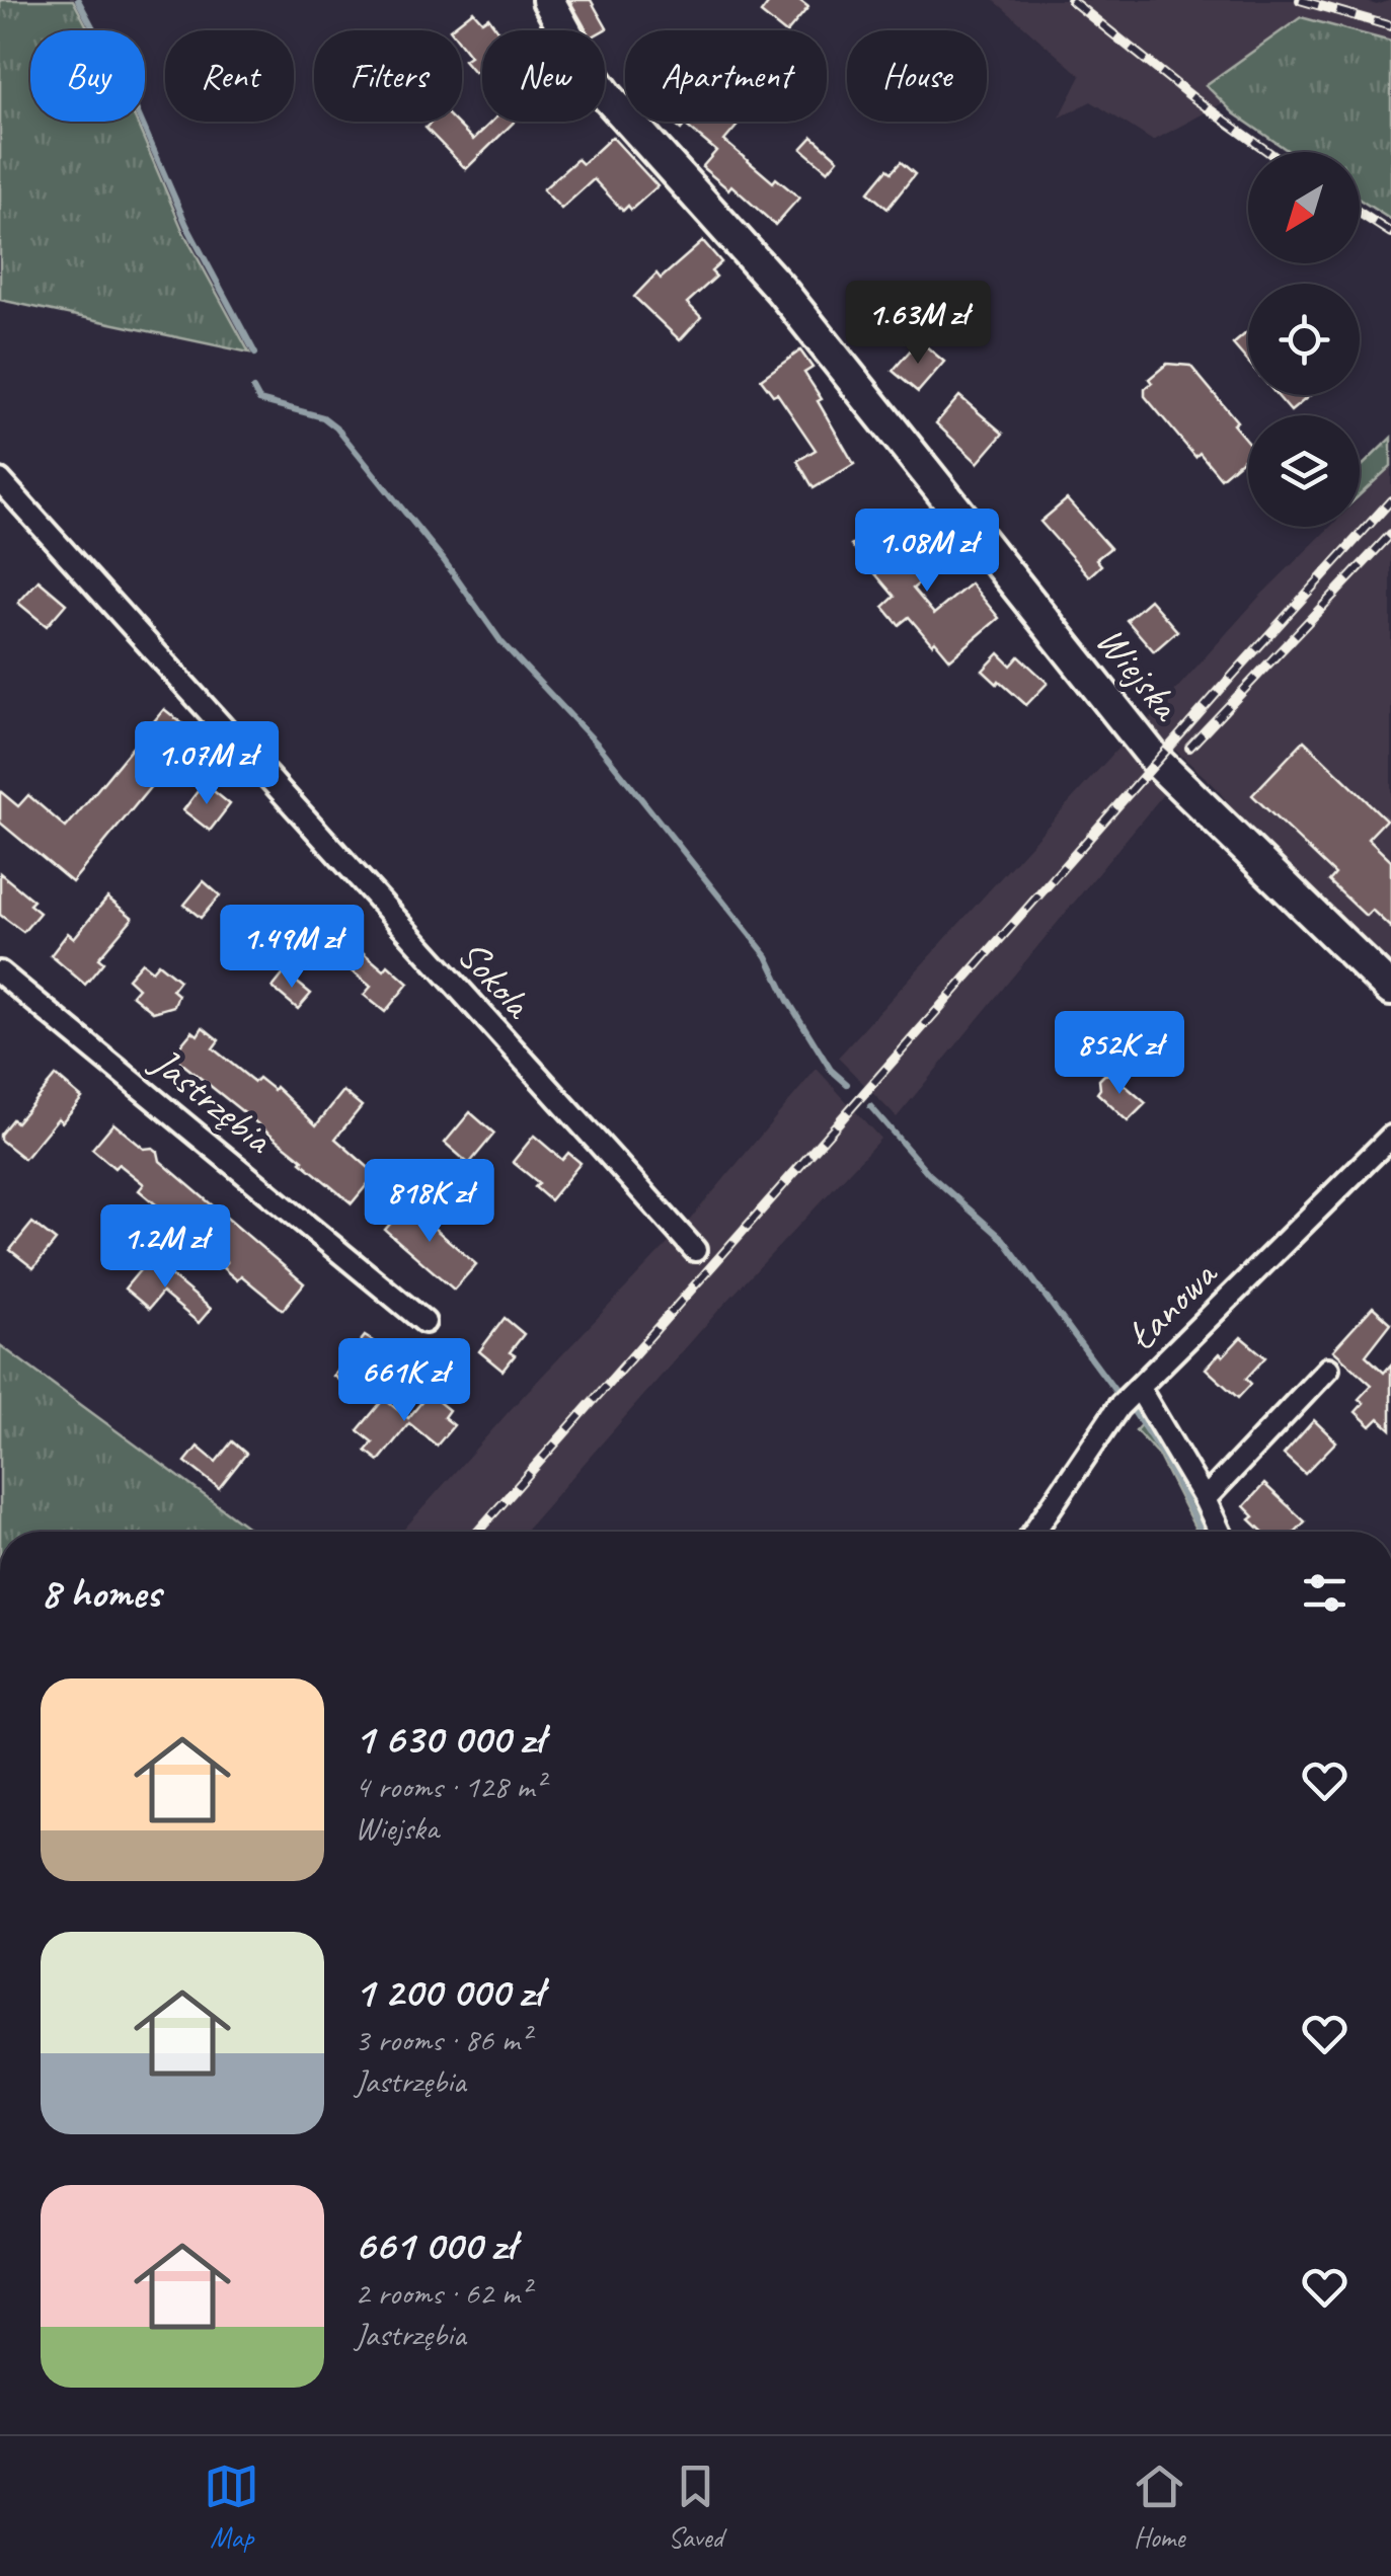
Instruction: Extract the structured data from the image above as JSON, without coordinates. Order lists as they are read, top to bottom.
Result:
{
  "streets": {
    "street": [
      "Wiejska",
      "Sokola",
      "Jastrzębia",
      "Łanowa"
    ]
  },
  "north": "bottom left",
  "page": {
    "chip": [
      "Buy",
      "Rent",
      "Filters",
      "New",
      "Apartment",
      "House"
    ],
    "price": [
      "1.63M zł",
      "1.08M zł",
      "1.07M zł",
      "1.49M zł",
      "852K zł",
      "818K zł",
      "1.2M zł",
      "661K zł"
    ],
    "heading": "8 homes",
    "list": [
      {
        "name": "1 630 000 zł",
        "note": "4 rooms · 128 m² · Wiejska"
      },
      {
        "name": "1 200 000 zł",
        "note": "3 rooms · 86 m² · Jastrzębia"
      },
      {
        "name": "661 000 zł",
        "note": "2 rooms · 62 m² · Jastrzębia"
      }
    ],
    "tabs": ["Map", "Saved", "Home"]
  }
}
